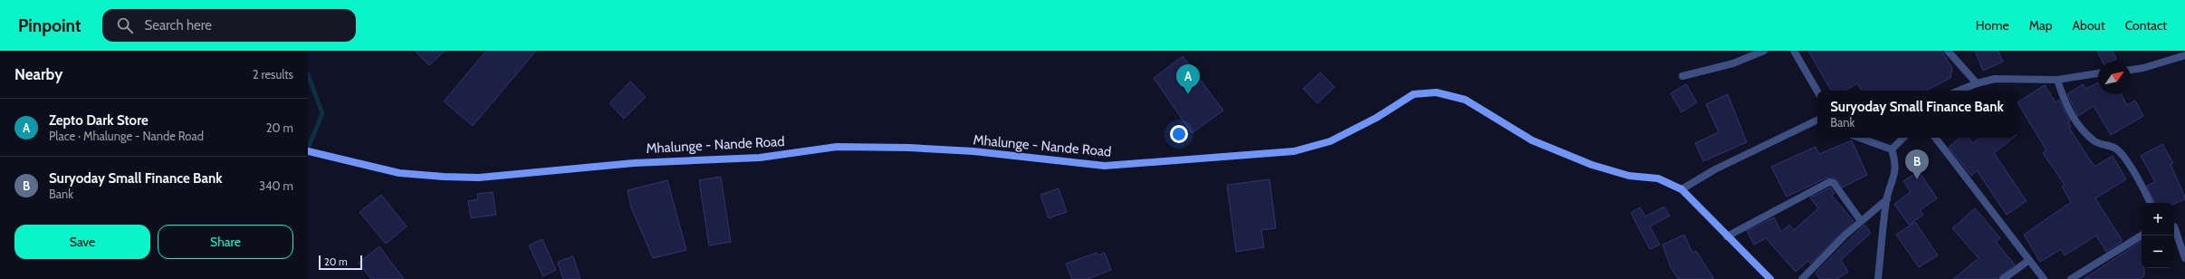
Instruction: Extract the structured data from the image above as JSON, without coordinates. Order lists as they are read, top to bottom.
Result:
{
  "streets": {
    "main road": ["Mhalunge - Nande Road"]
  },
  "scale_bar": "20 m",
  "north": "top right",
  "page": {
    "header": "Pinpoint",
    "search": "Search here",
    "nav": [
      "Home",
      "Map",
      "About",
      "Contact"
    ],
    "heading": ["Nearby", "2 results"],
    "pins": ["A", "B"],
    "popup": ["Suryoday Small Finance Bank", "Bank"],
    "list": [
      {
        "mark": "A",
        "name": "Zepto Dark Store",
        "note": "Place · Mhalunge - Nande Road",
        "value": "20 m"
      },
      {
        "mark": "B",
        "name": "Suryoday Small Finance Bank",
        "note": "Bank",
        "value": "340 m"
      }
    ],
    "map_buttons": ["+", "−"],
    "buttons": ["Save", "Share"],
    "scale": "20 m"
  }
}
